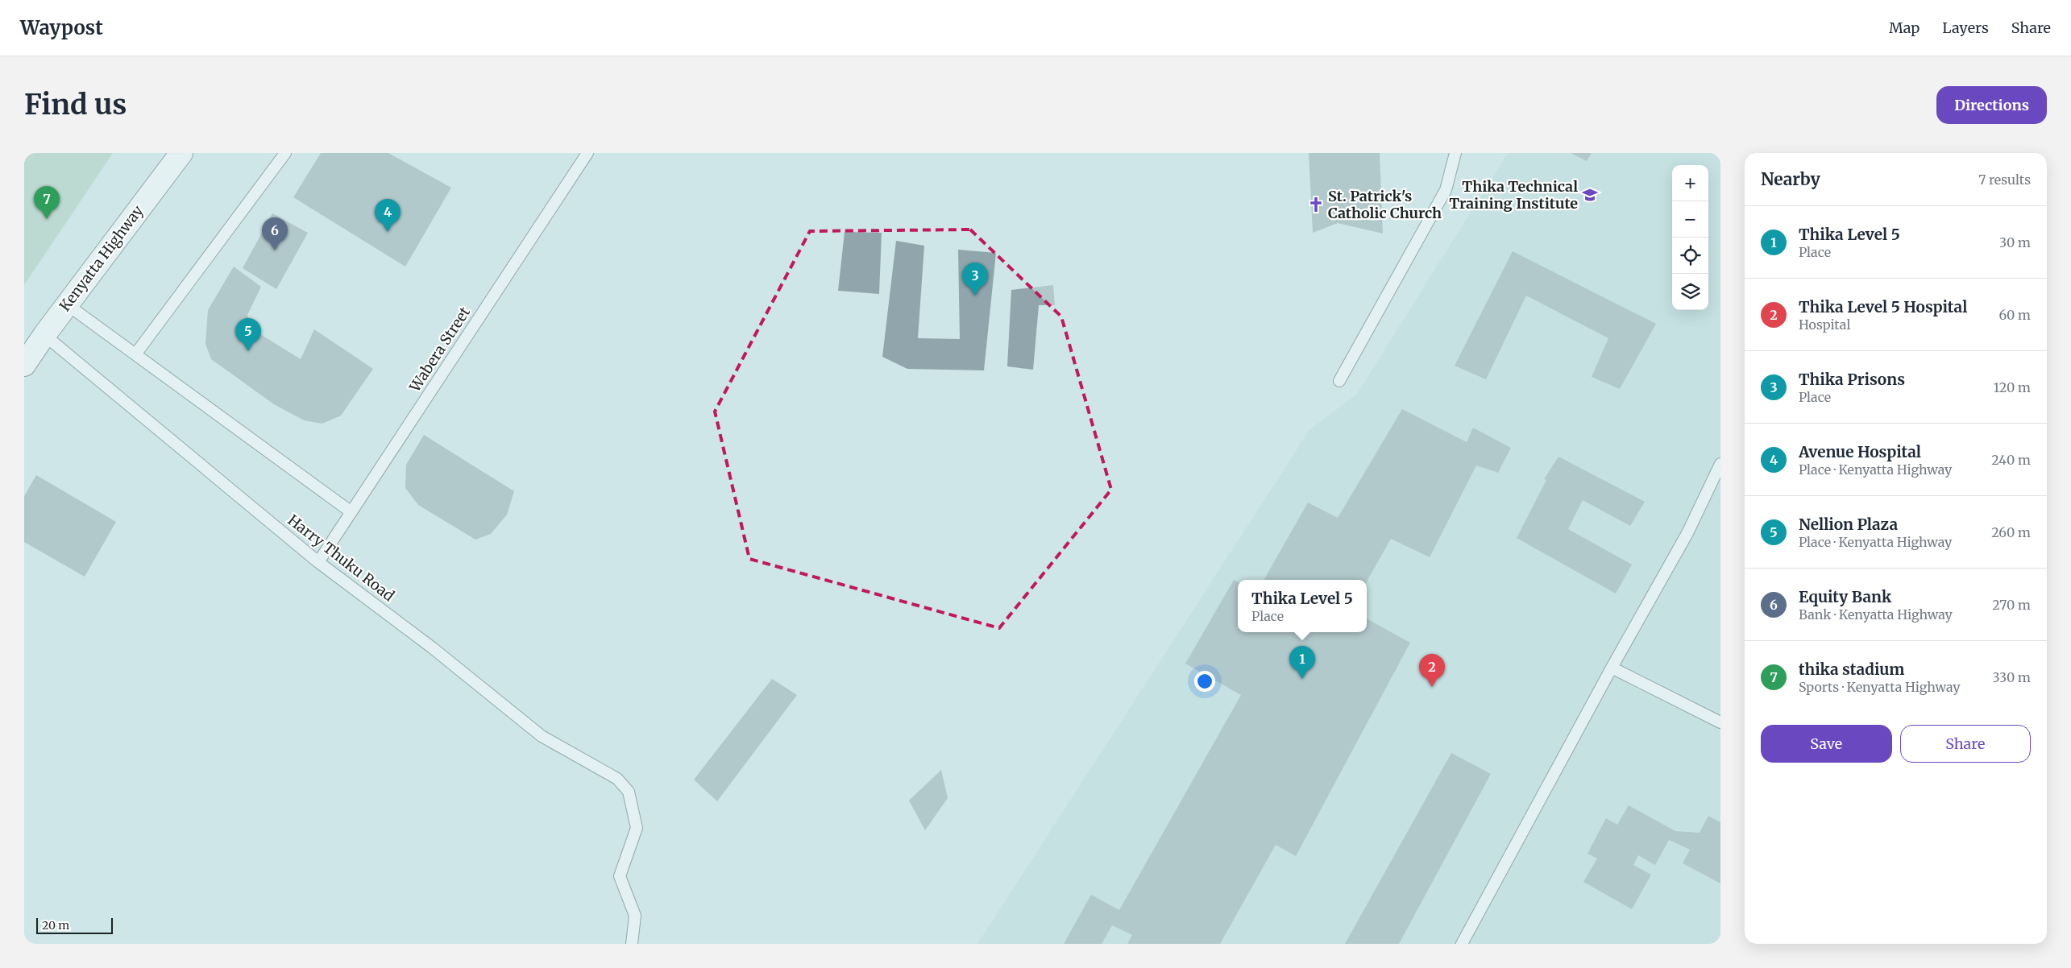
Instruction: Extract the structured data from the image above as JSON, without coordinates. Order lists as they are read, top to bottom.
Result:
{
  "streets": {
    "street": ["Kenyatta Highway"],
    "lane": ["Wabera Street", "Harry Thuku Road"]
  },
  "crossings": [
    ["Kenyatta Highway", "Harry Thuku Road"],
    ["Wabera Street", "Harry Thuku Road"]
  ],
  "places": {
    "school or university": ["Thika Technical Training Institute"],
    "church": ["St. Patrick's Catholic Church"]
  },
  "scale_bar": "20 m",
  "page": {
    "header": "Waypost",
    "nav": ["Map", "Layers", "Share"],
    "buttons": [
      "Directions",
      ["Save", "Share"]
    ],
    "title": "Find us",
    "heading": ["Nearby", "7 results"],
    "map_buttons": ["+", "−"],
    "pins": [
      "7",
      "4",
      "6",
      "3",
      "5",
      "1",
      "2"
    ],
    "list": [
      {
        "mark": "1",
        "name": "Thika Level 5",
        "note": "Place",
        "value": "30 m"
      },
      {
        "mark": "2",
        "name": "Thika Level 5 Hospital",
        "note": "Hospital",
        "value": "60 m"
      },
      {
        "mark": "3",
        "name": "Thika Prisons",
        "note": "Place",
        "value": "120 m"
      },
      {
        "mark": "4",
        "name": "Avenue Hospital",
        "note": "Place · Kenyatta Highway",
        "value": "240 m"
      },
      {
        "mark": "5",
        "name": "Nellion Plaza",
        "note": "Place · Kenyatta Highway",
        "value": "260 m"
      },
      {
        "mark": "6",
        "name": "Equity Bank",
        "note": "Bank · Kenyatta Highway",
        "value": "270 m"
      },
      {
        "mark": "7",
        "name": "thika stadium",
        "note": "Sports · Kenyatta Highway",
        "value": "330 m"
      }
    ],
    "popup": ["Thika Level 5", "Place"],
    "scale": "20 m"
  }
}
